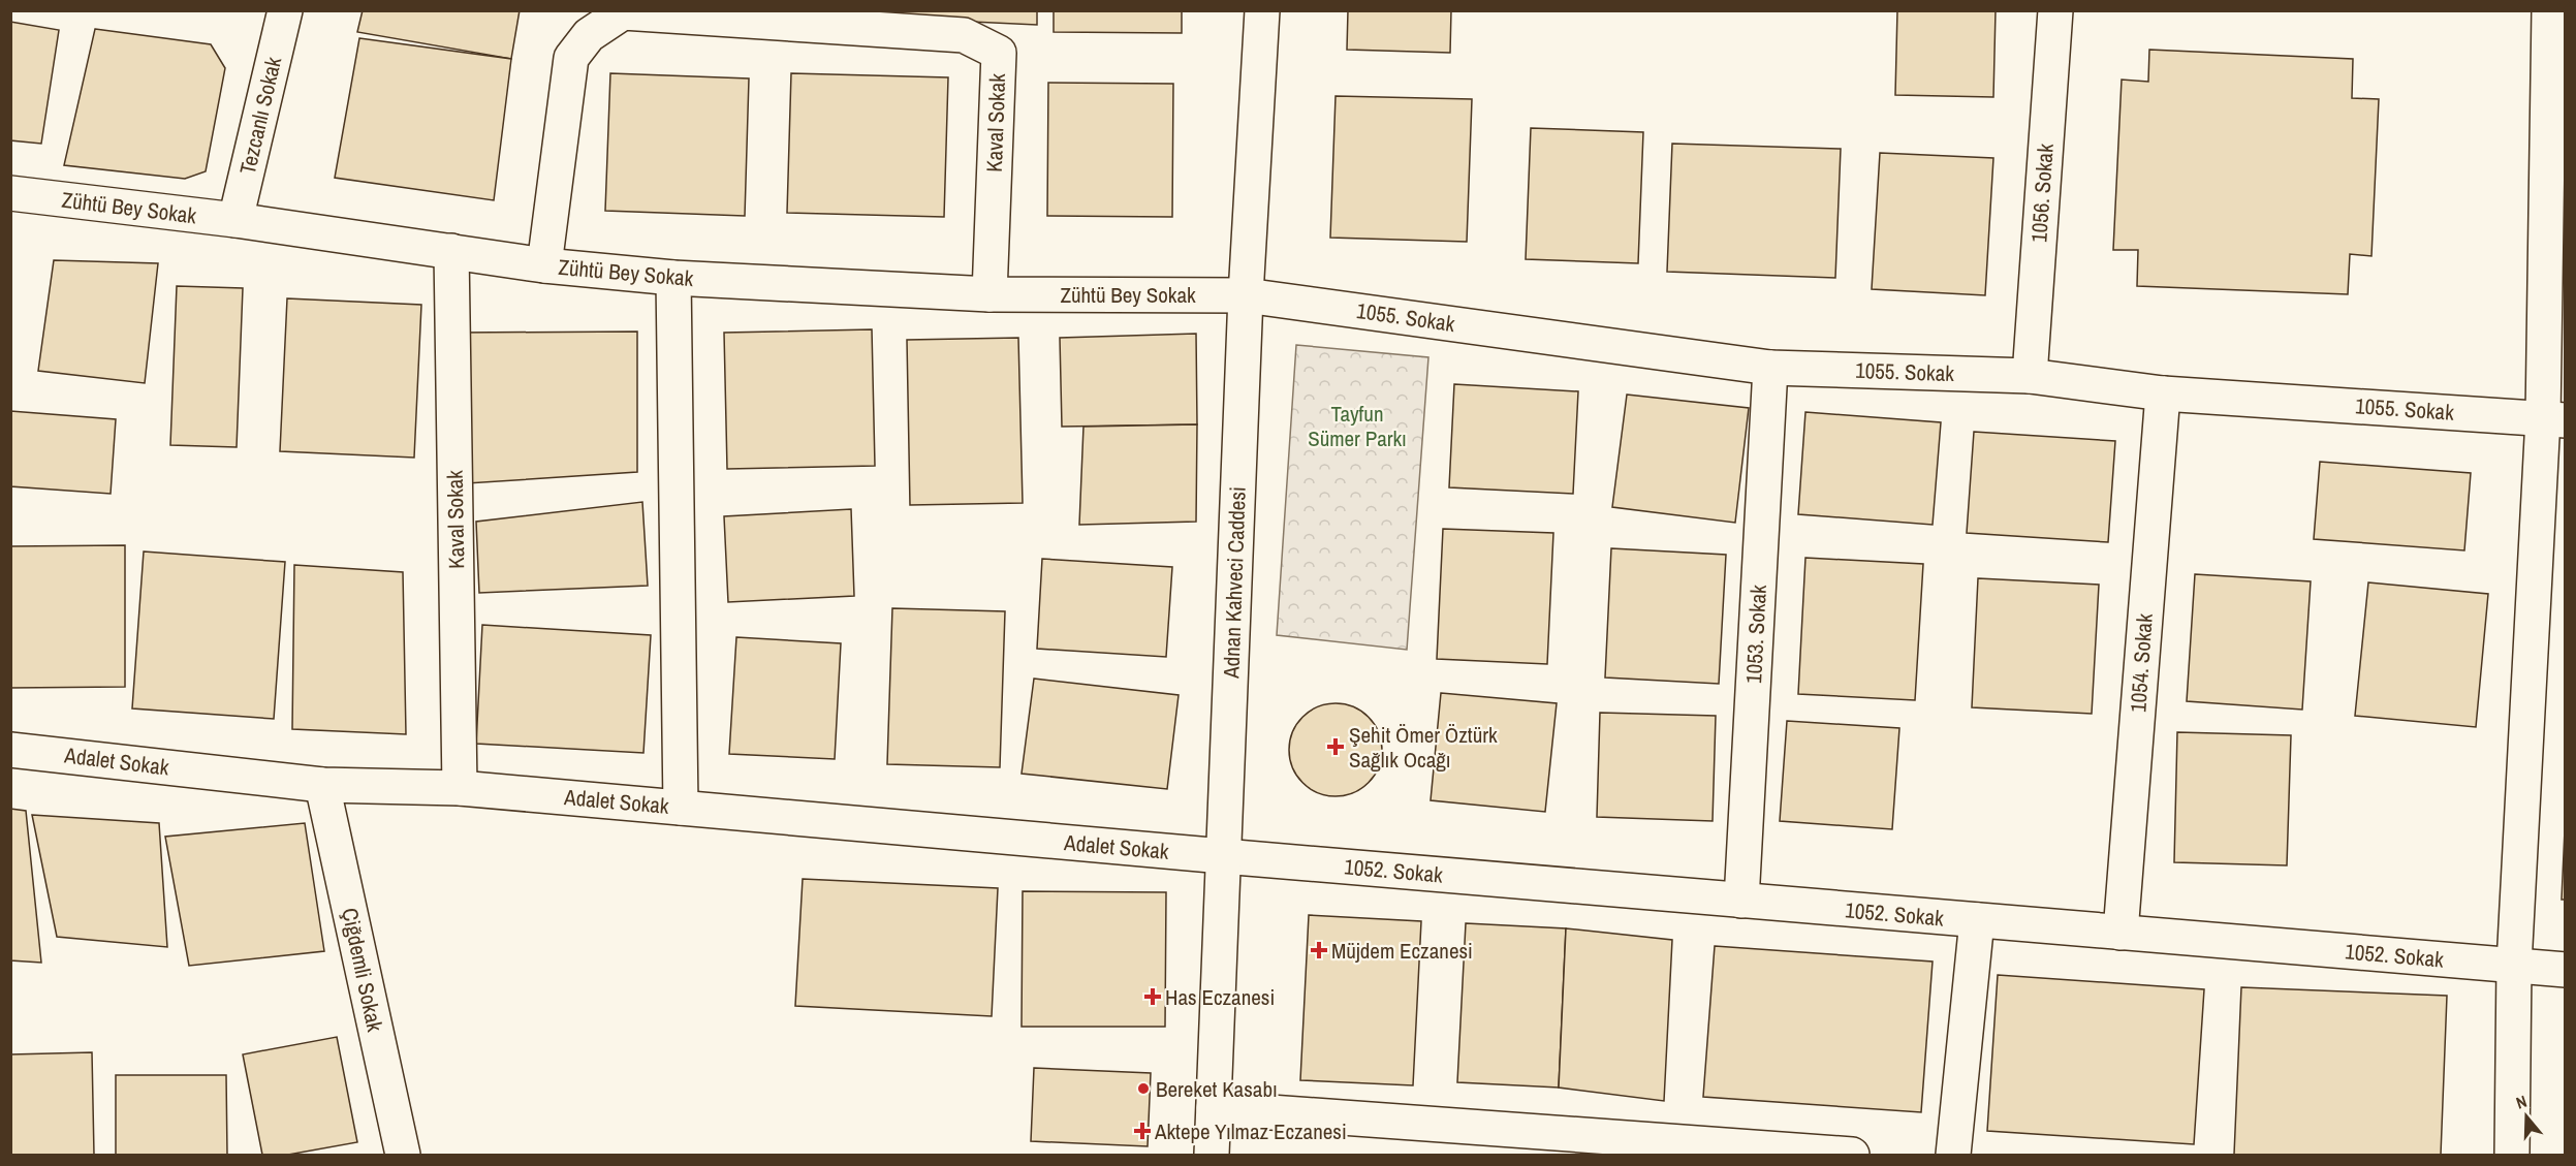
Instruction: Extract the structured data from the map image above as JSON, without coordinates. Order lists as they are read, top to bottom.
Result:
{
  "streets": {
    "street": [
      "Tezcanlı Sokak",
      "Kaval Sokak",
      "1056. Sokak",
      "Zühtü Bey Sokak",
      "1055. Sokak",
      "Adnan Kahveci Caddesi",
      "1053. Sokak",
      "1054. Sokak",
      "Adalet Sokak",
      "1052. Sokak",
      "Çiğdemli Sokak"
    ]
  },
  "crossings": [
    ["Tezcanlı Sokak", "Zühtü Bey Sokak"],
    ["Kaval Sokak", "Zühtü Bey Sokak"],
    ["Kaval Sokak", "Adalet Sokak"],
    ["1056. Sokak", "1055. Sokak"],
    ["Zühtü Bey Sokak", "1055. Sokak"],
    ["Zühtü Bey Sokak", "Adnan Kahveci Caddesi"],
    ["1055. Sokak", "Adnan Kahveci Caddesi"],
    ["1055. Sokak", "1053. Sokak"],
    ["1055. Sokak", "1054. Sokak"],
    ["Adnan Kahveci Caddesi", "Adalet Sokak"],
    ["Adnan Kahveci Caddesi", "1052. Sokak"],
    ["1053. Sokak", "1052. Sokak"],
    ["1054. Sokak", "1052. Sokak"],
    ["Adalet Sokak", "1052. Sokak"],
    ["Adalet Sokak", "Çiğdemli Sokak"]
  ],
  "parks": ["Tayfun Sümer Parkı"],
  "places": {
    "health": [
      "Şehit Ömer Öztürk Sağlık Ocağı",
      "Müjdem Eczanesi",
      "Has Eczanesi",
      "Aktepe Yılmaz Eczanesi"
    ],
    "other": ["Bereket Kasabı"]
  },
  "north": "top"
}
